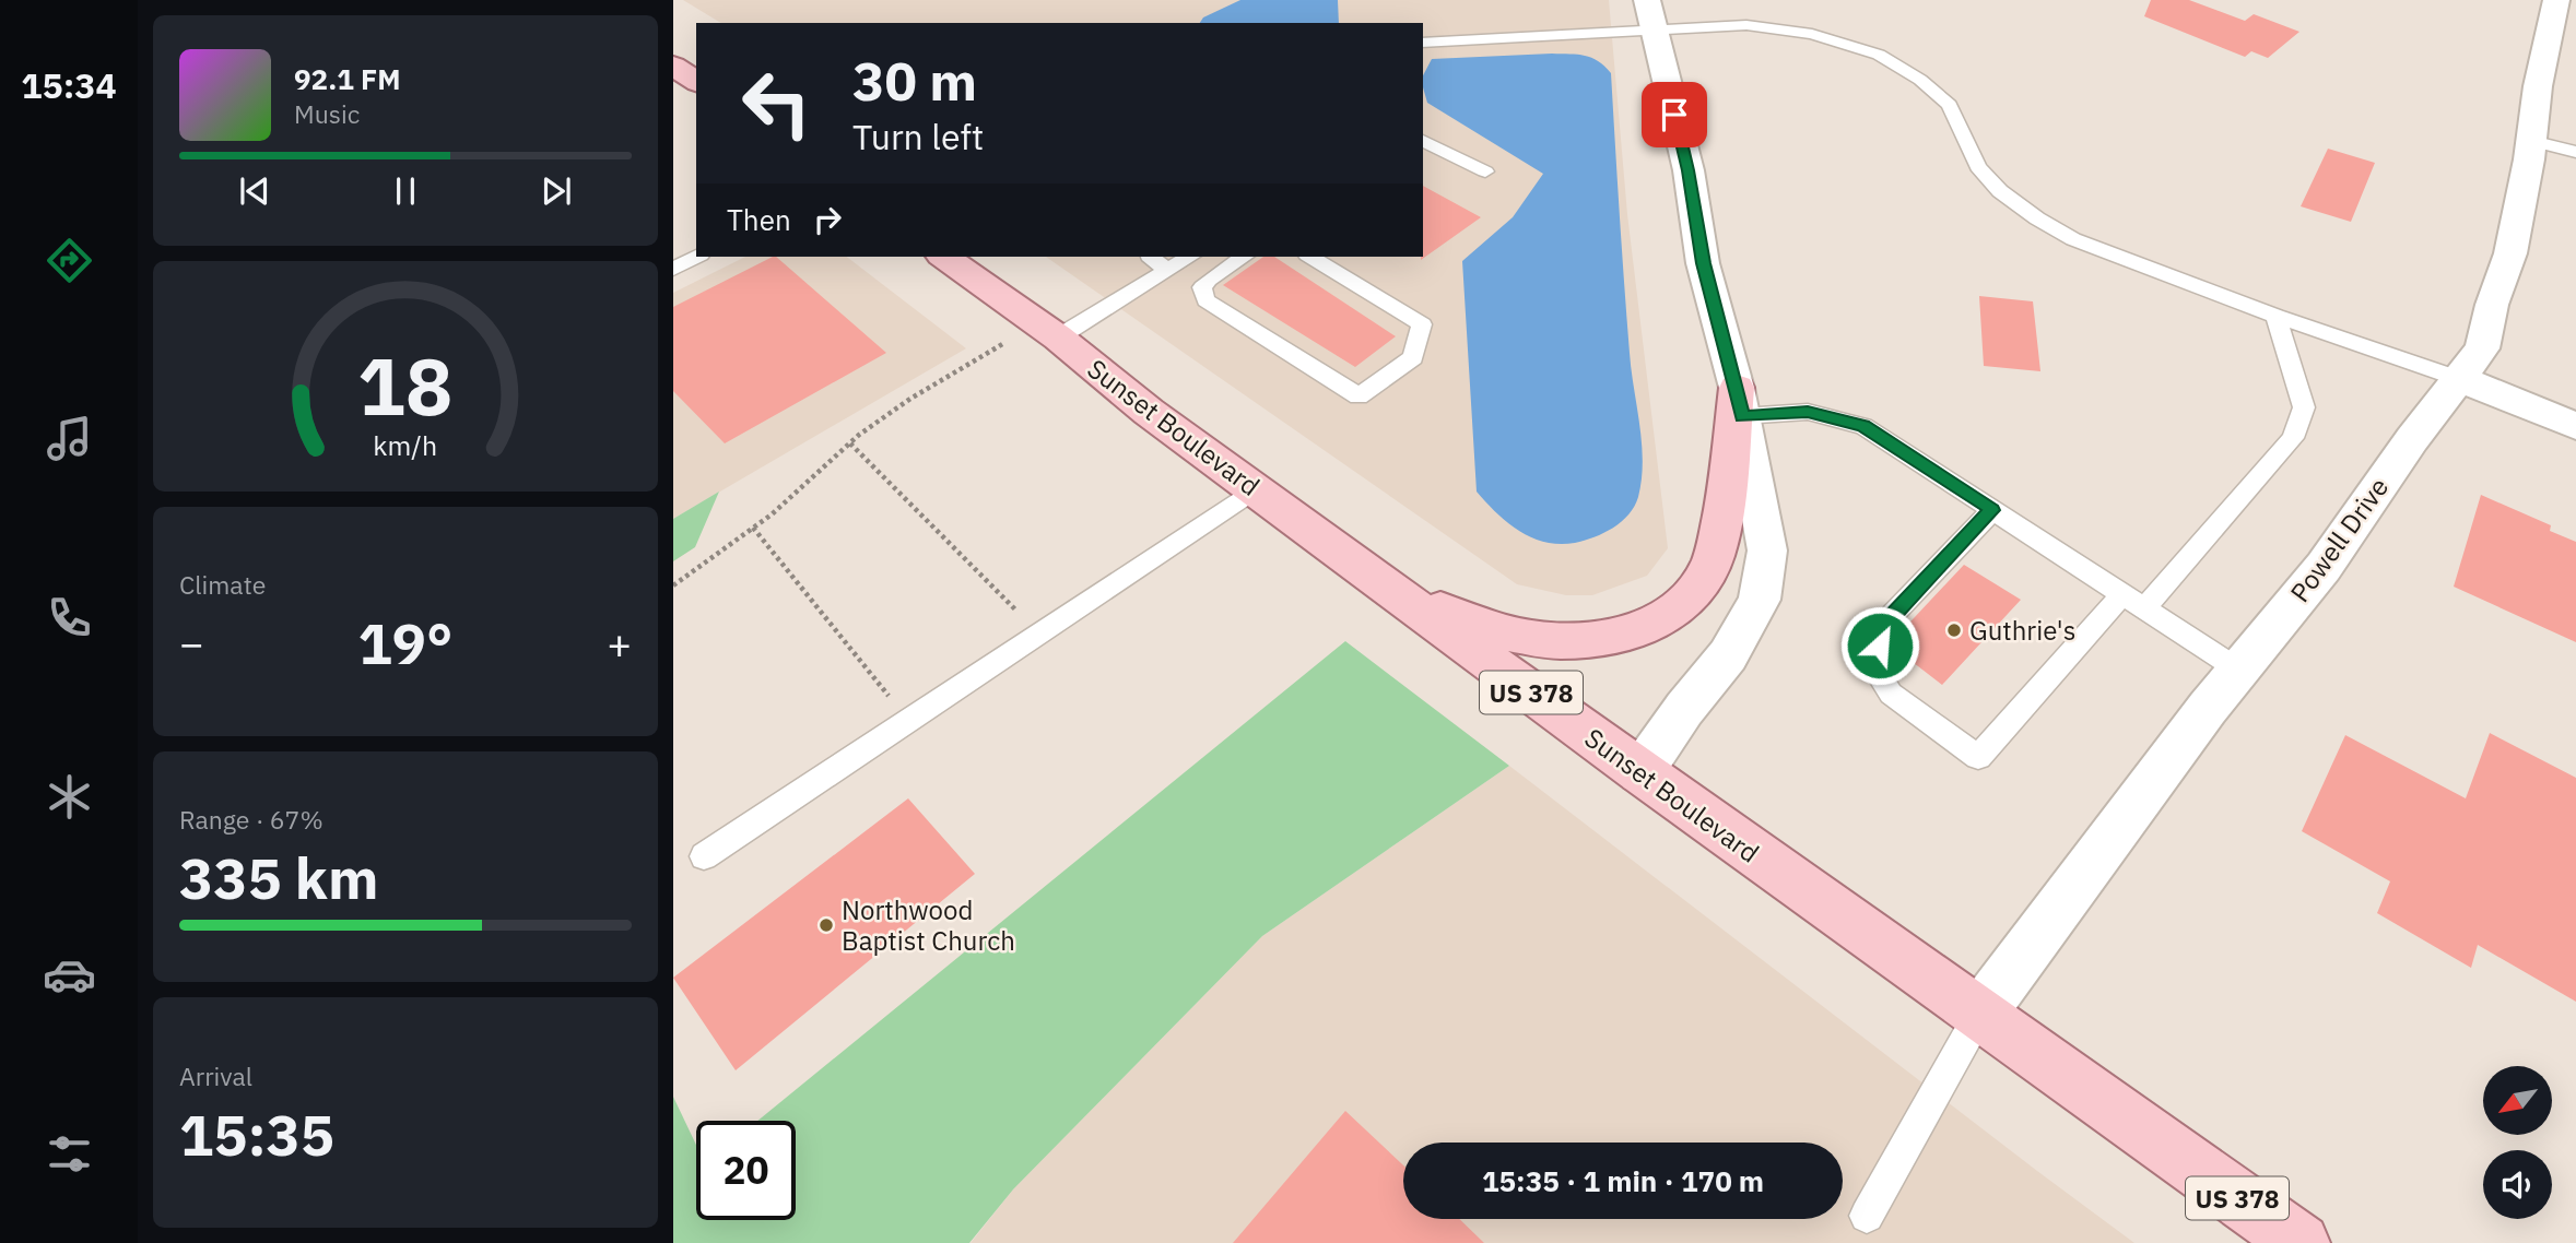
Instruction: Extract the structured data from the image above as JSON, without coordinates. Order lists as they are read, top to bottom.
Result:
{
  "streets": {
    "main road": ["Sunset Boulevard", "US 378"],
    "street": ["Powell Drive"]
  },
  "crossings": [
    ["Sunset Boulevard", "Powell Drive"]
  ],
  "places": ["Guthrie's", "Northwood Baptist Church"],
  "north": "bottom left",
  "page": {
    "tabs": "15:34",
    "turn": ["30 m", "Turn left"],
    "song": ["92.1 FM", "Music"],
    "then": "Then",
    "tile": [
      "Climate",
      ["Range · 67%", "335 km"],
      ["Arrival", "15:35"]
    ],
    "heat": ["−", "19°", "+"],
    "limit": "20",
    "trip": "15:35 · 1 min · 170 m",
    "gauge": ["18", "km/h"]
  }
}
